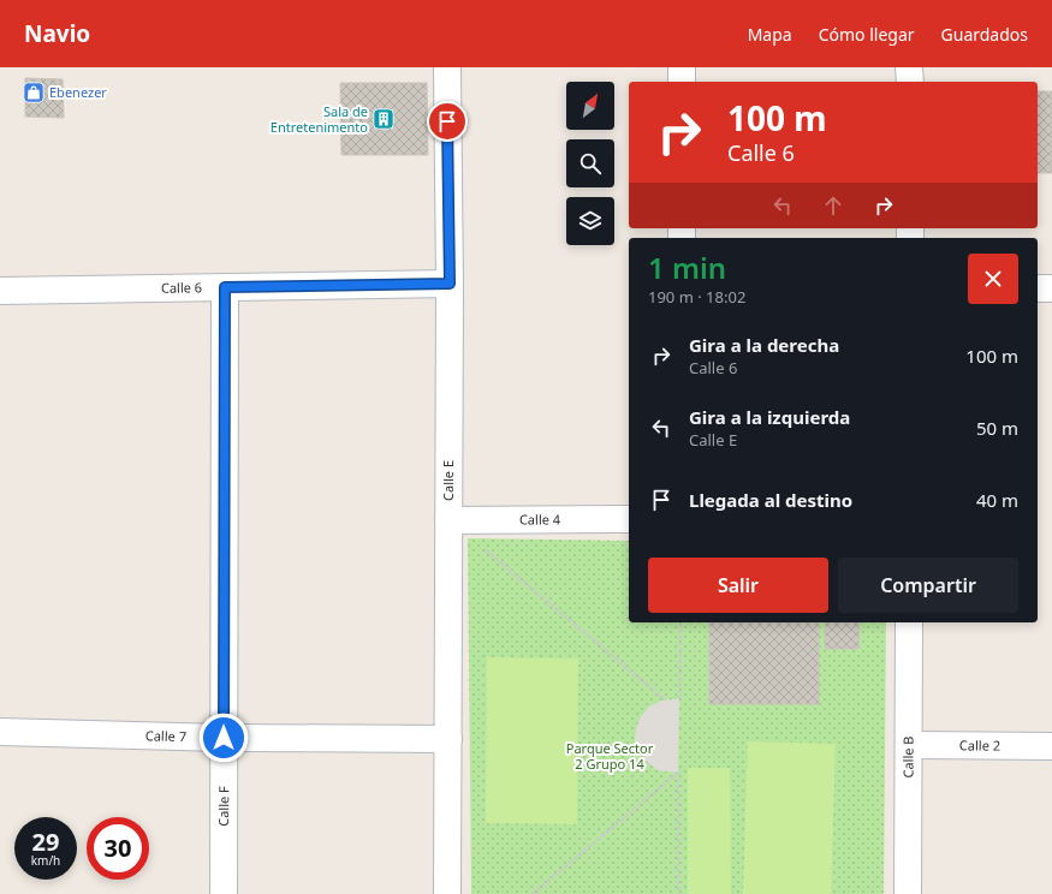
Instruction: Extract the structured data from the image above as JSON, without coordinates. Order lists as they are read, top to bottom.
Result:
{
  "streets": {
    "street": [
      "Calle 6",
      "Calle E",
      "Calle 4",
      "Calle 7",
      "Calle 2",
      "Calle B",
      "Calle F"
    ]
  },
  "crossings": [
    ["Calle 6", "Calle E"],
    ["Calle 6", "Calle F"],
    ["Calle E", "Calle 4"],
    ["Calle E", "Calle 7"],
    ["Calle 7", "Calle F"],
    ["Calle 2", "Calle B"]
  ],
  "parks": ["Parque Sector 2 Grupo 14"],
  "places": {
    "shop": ["Ebenezer"],
    "building": ["Sala de Entretenimento"]
  },
  "north": "top right",
  "page": {
    "header": "Navio",
    "nav": ["Mapa", "Cómo llegar", "Guardados"],
    "turn": ["100 m", "Calle 6"],
    "heading": ["1 min", "190 m · 18:02"],
    "list": [
      {
        "name": "Gira a la derecha",
        "note": "Calle 6",
        "value": "100 m"
      },
      {
        "name": "Gira a la izquierda",
        "note": "Calle E",
        "value": "50 m"
      },
      {
        "name": "Llegada al destino",
        "value": "40 m"
      }
    ],
    "buttons": ["Salir", "Compartir"],
    "speed": "29 km/h",
    "limit": "30"
  }
}
